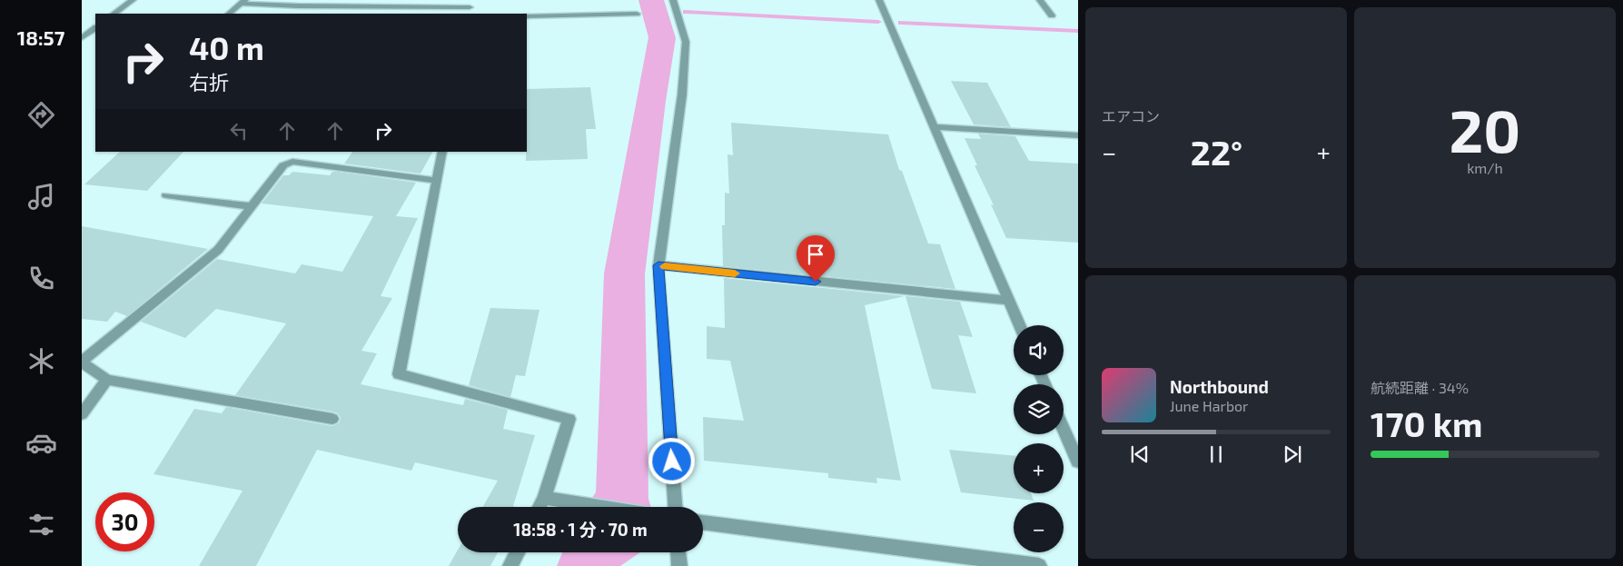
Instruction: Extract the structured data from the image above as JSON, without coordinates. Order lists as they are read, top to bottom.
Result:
{
  "page": {
    "tabs": "18:57",
    "tile": [
      "エアコン",
      ["20", "km/h"],
      ["航続距離 · 34%", "170 km"]
    ],
    "turn": ["40 m", "右折"],
    "heat": ["−", "22°", "+"],
    "map_buttons": ["+", "−"],
    "song": ["Northbound", "June Harbor"],
    "limit": "30",
    "trip": "18:58 · 1 分 · 70 m"
  }
}
